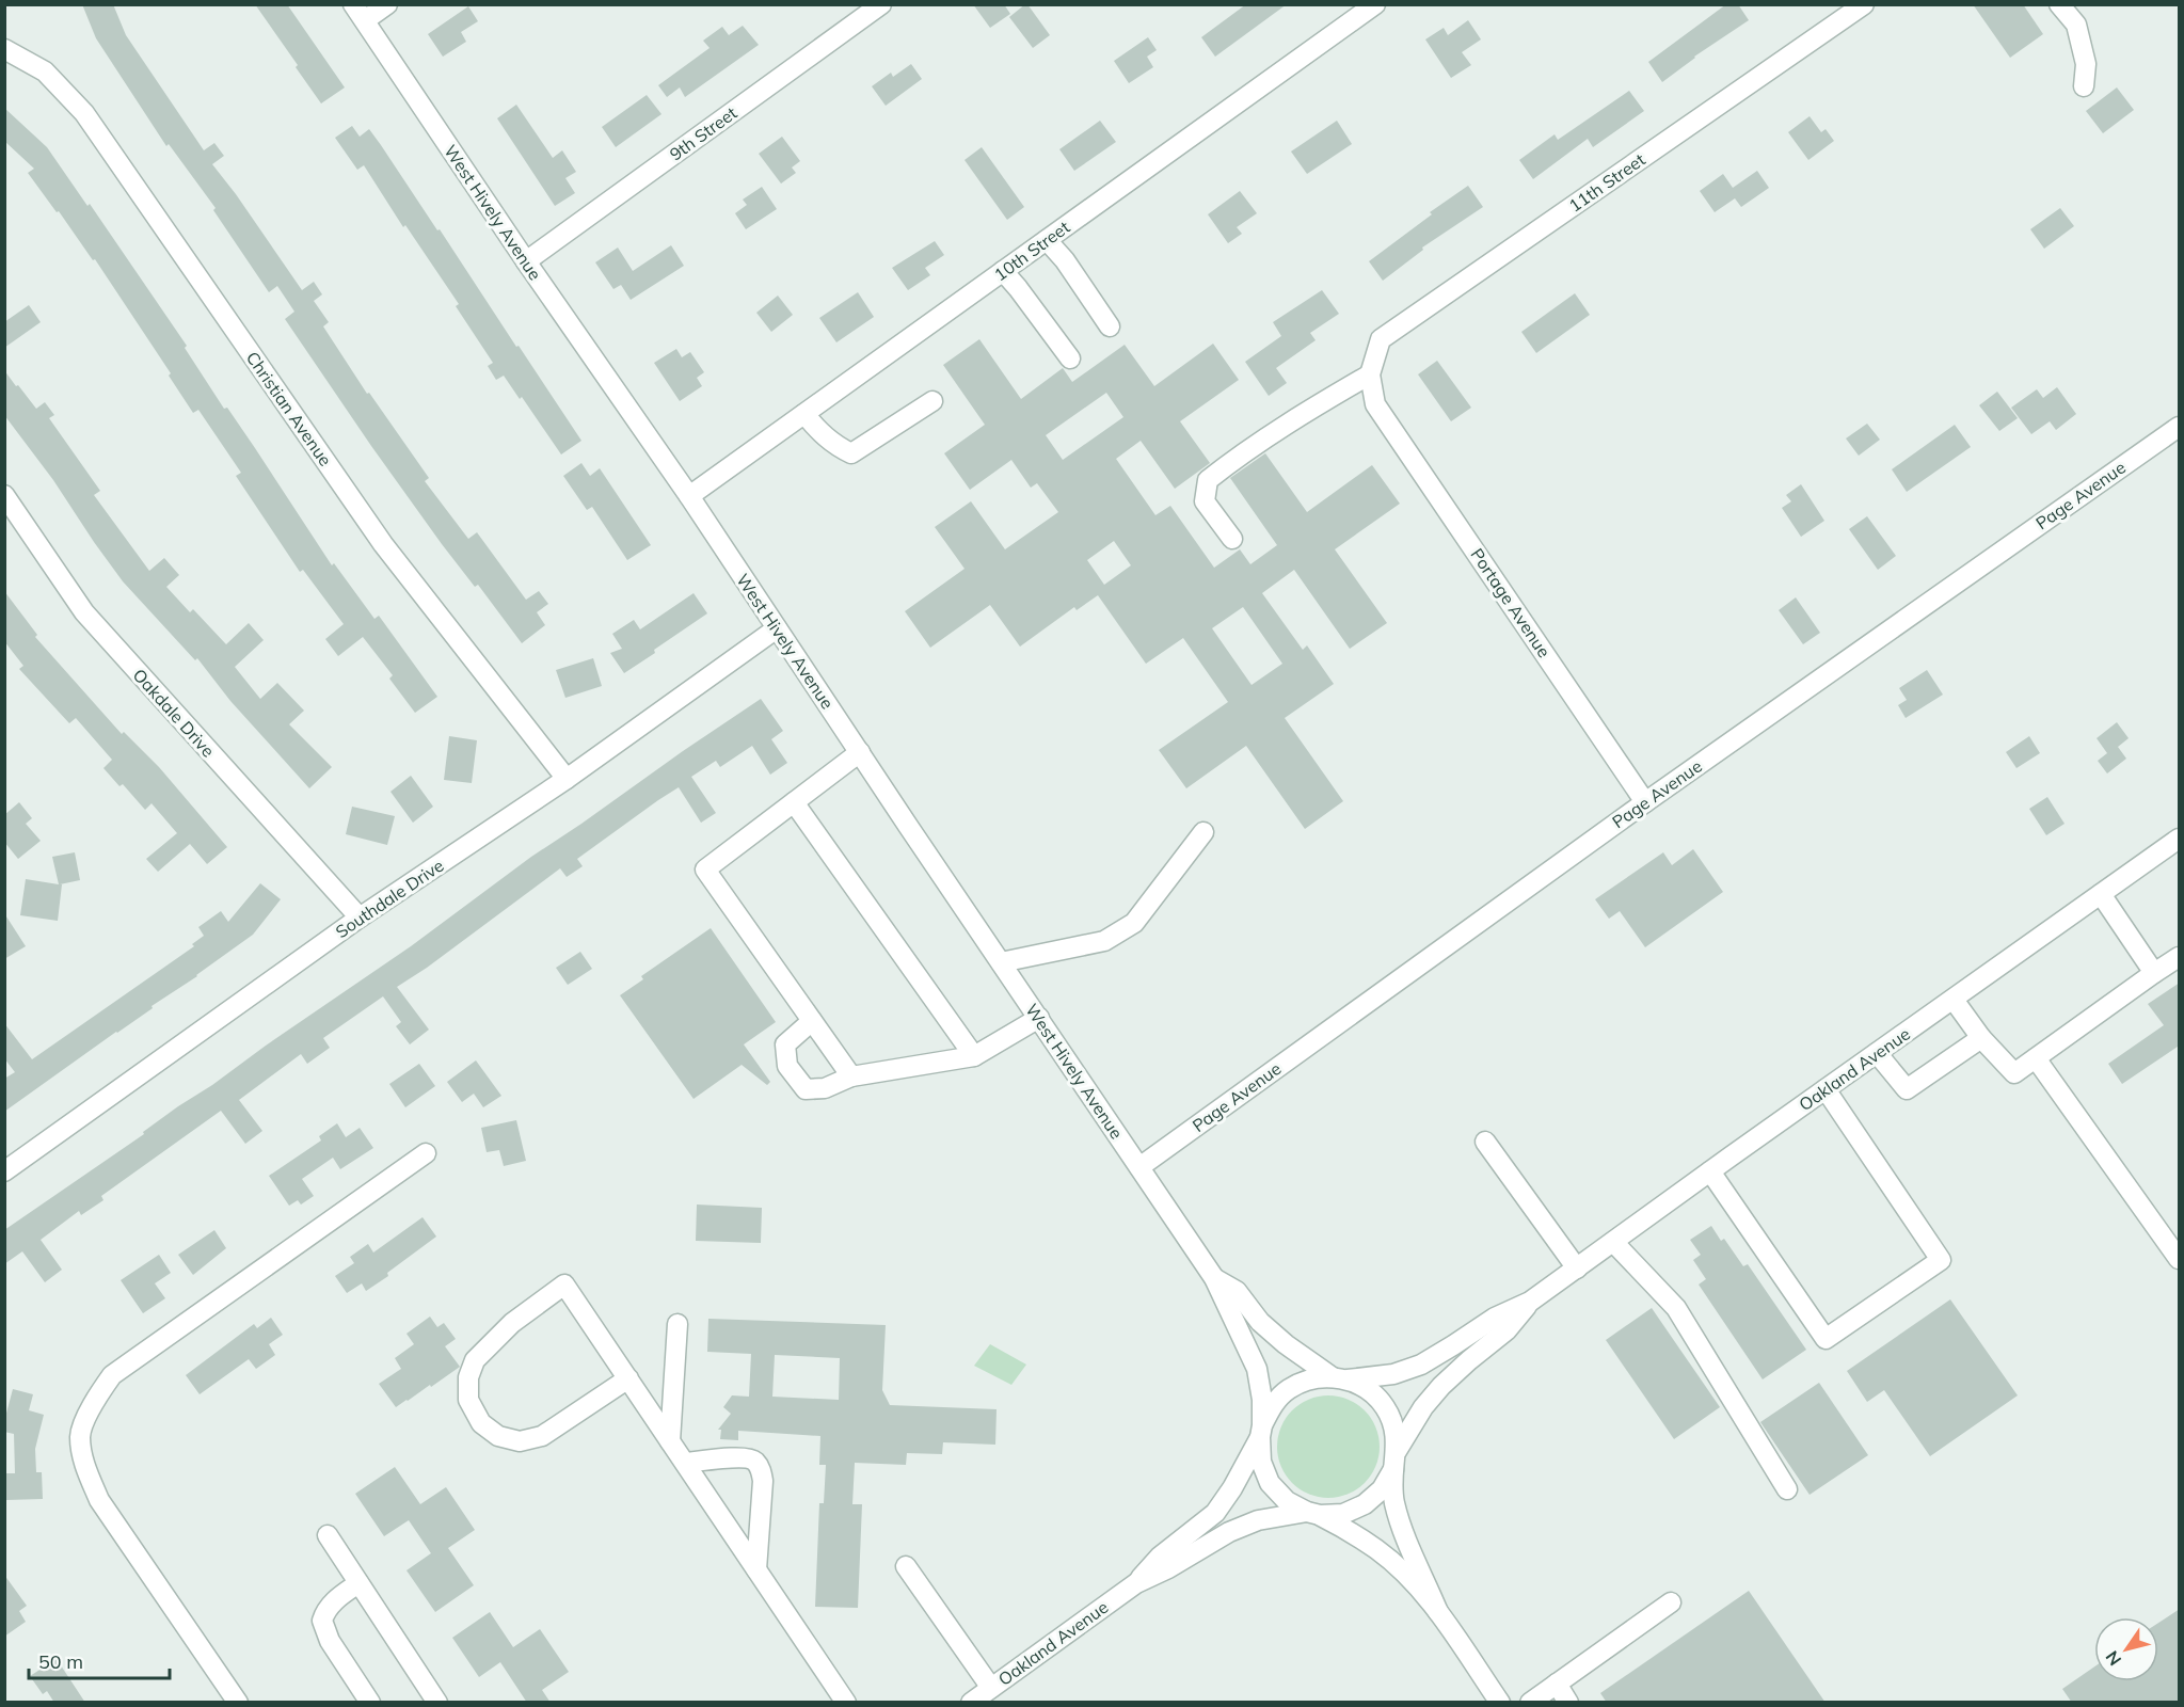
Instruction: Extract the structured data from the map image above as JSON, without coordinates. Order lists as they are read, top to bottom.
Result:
{
  "streets": {
    "street": [
      "9th Street",
      "11th Street",
      "West Hively Avenue",
      "10th Street",
      "Christian Avenue",
      "Page Avenue",
      "Portage Avenue",
      "Oakdale Drive",
      "Southdale Drive",
      "Oakland Avenue"
    ]
  },
  "crossings": [
    ["9th Street", "West Hively Avenue"],
    ["11th Street", "Portage Avenue"],
    ["West Hively Avenue", "10th Street"],
    ["West Hively Avenue", "Page Avenue"],
    ["West Hively Avenue", "Southdale Drive"],
    ["Christian Avenue", "Southdale Drive"],
    ["Page Avenue", "Portage Avenue"],
    ["Oakdale Drive", "Southdale Drive"]
  ],
  "scale_bar": "50 m",
  "north": "bottom left"
}
